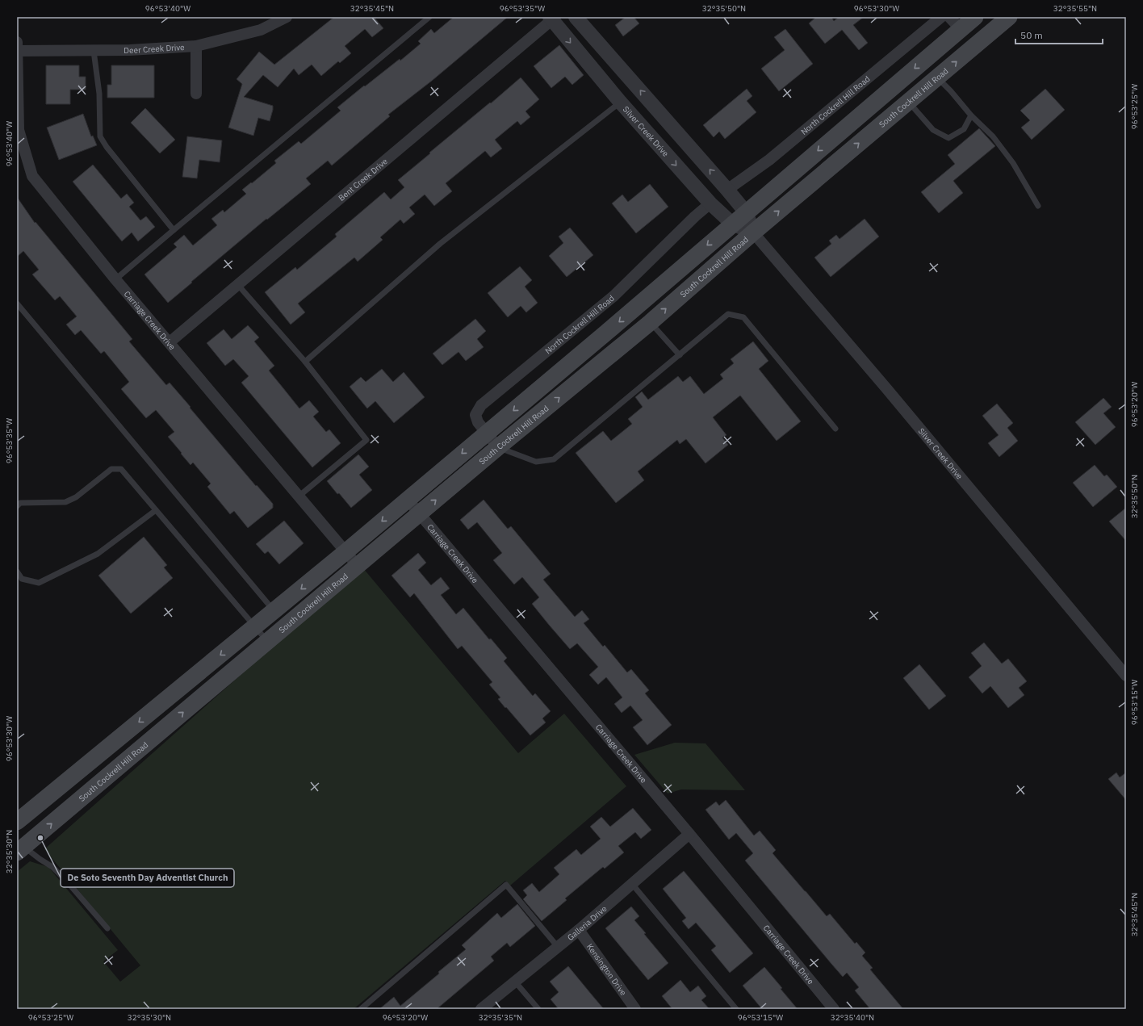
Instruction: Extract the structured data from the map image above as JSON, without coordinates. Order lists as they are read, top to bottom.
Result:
{
  "streets": {
    "main road": ["South Cockrell Hill Road"],
    "street": [
      "Deer Creek Drive",
      "North Cockrell Hill Road",
      "Silver Creek Drive",
      "Bent Creek Drive",
      "Carriage Creek Drive",
      "Galleria Drive",
      "Kensington Drive"
    ]
  },
  "crossings": [
    ["Deer Creek Drive", "Carriage Creek Drive"],
    ["South Cockrell Hill Road", "North Cockrell Hill Road"],
    ["South Cockrell Hill Road", "Silver Creek Drive"],
    ["South Cockrell Hill Road", "Carriage Creek Drive"],
    ["North Cockrell Hill Road", "Silver Creek Drive"],
    ["Silver Creek Drive", "Bent Creek Drive"],
    ["Bent Creek Drive", "Carriage Creek Drive"],
    ["Carriage Creek Drive", "Galleria Drive"],
    ["Galleria Drive", "Kensington Drive"]
  ],
  "places": ["De Soto Seventh Day Adventist Church"],
  "scale_bar": "50 m",
  "coordinates": [
    "96°53'40\"W",
    "32°35'45\"N",
    "96°53'35\"W",
    "32°35'50\"N",
    "96°53'30\"W",
    "32°35'55\"N",
    "96°53'25\"W",
    "96°53'20\"W",
    "96°53'15\"W",
    "32°35'30\"N",
    "32°35'35\"N",
    "32°35'40\"N"
  ]
}
